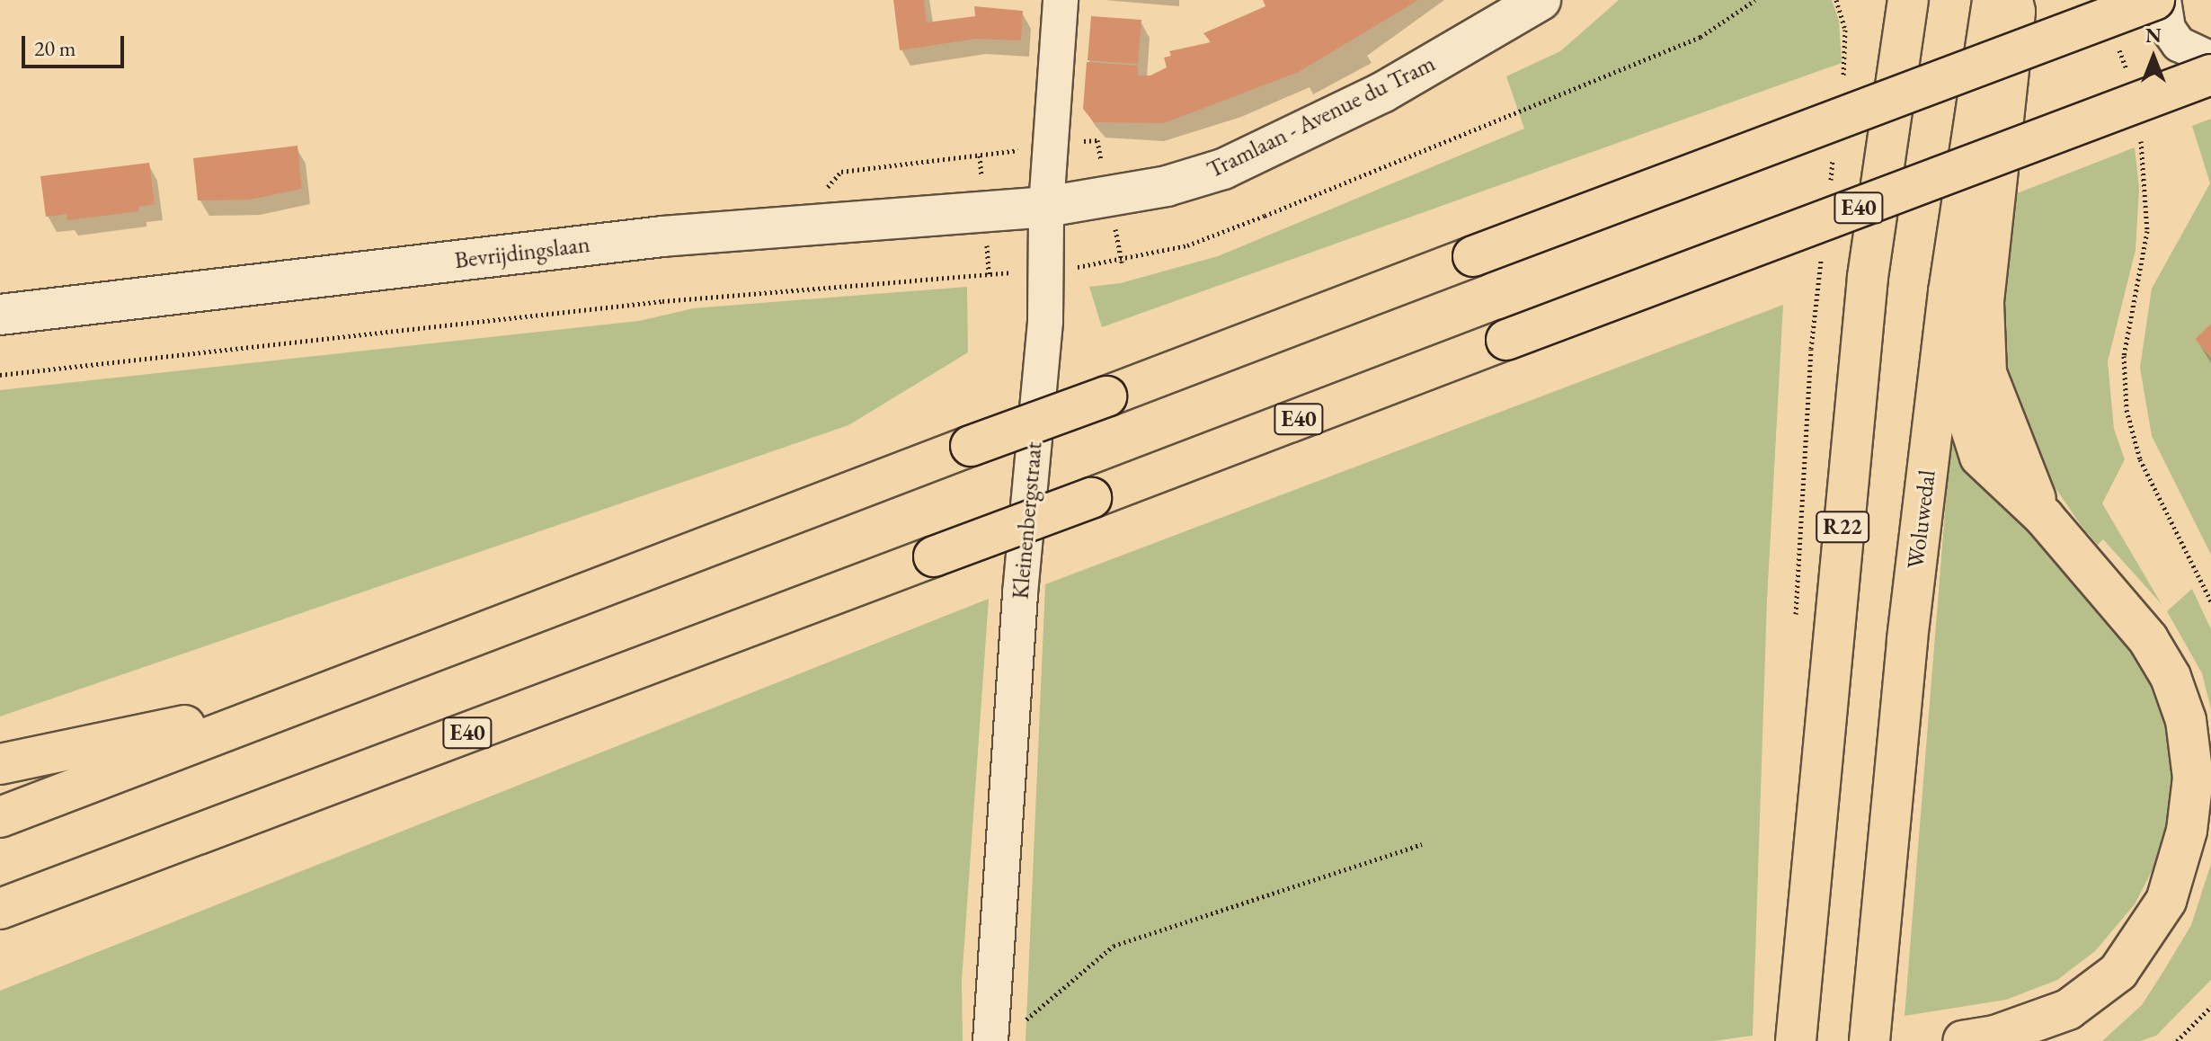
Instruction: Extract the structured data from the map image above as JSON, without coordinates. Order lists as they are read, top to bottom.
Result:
{
  "streets": {
    "highway": ["E40", "Woluwedal", "R22"],
    "street": ["Tramlaan - Avenue du Tram", "Bevrijdingslaan", "Kleinenbergstraat"]
  },
  "crossings": [
    ["Tramlaan - Avenue du Tram", "Bevrijdingslaan"],
    ["Tramlaan - Avenue du Tram", "Kleinenbergstraat"],
    ["Bevrijdingslaan", "Kleinenbergstraat"]
  ],
  "scale_bar": "20 m",
  "north": "top"
}
